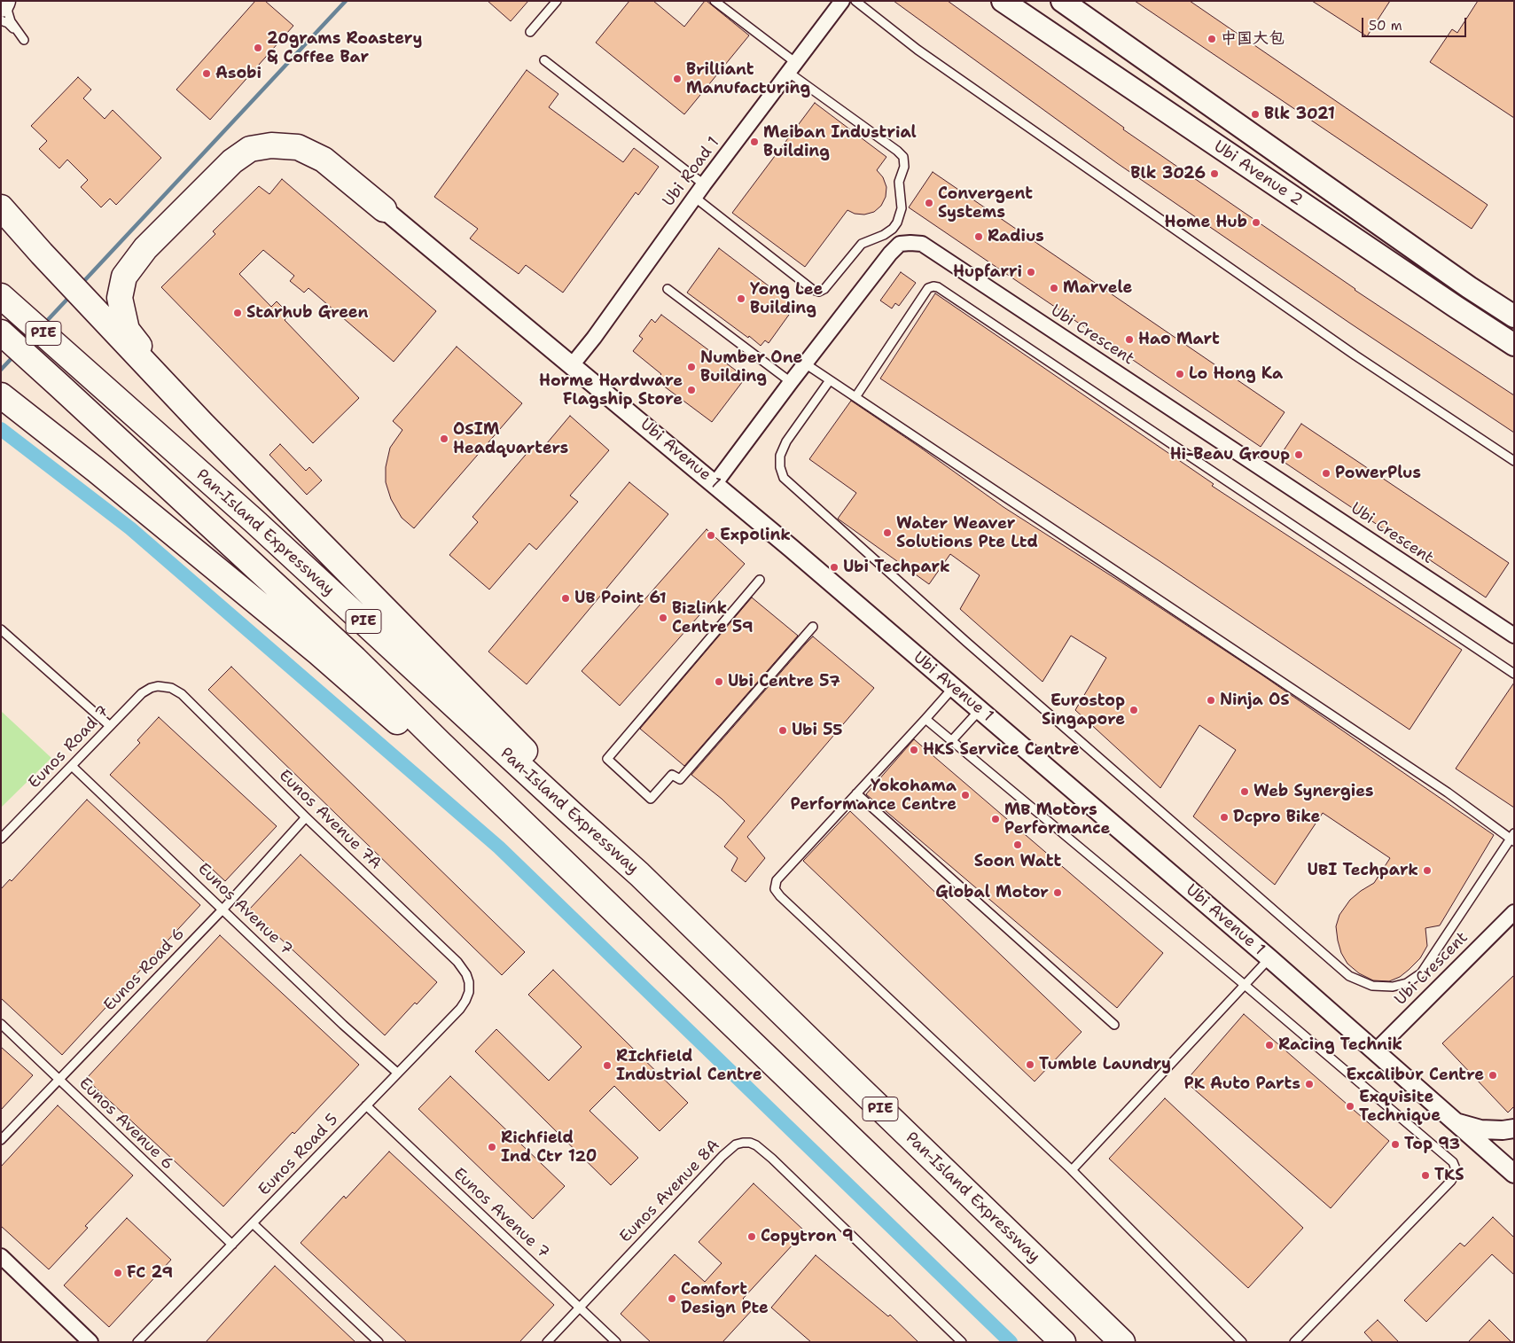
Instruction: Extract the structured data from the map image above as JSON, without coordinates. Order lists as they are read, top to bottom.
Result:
{
  "streets": {
    "highway": ["PIE", "Pan-Island Expressway"],
    "main road": ["Ubi Avenue 2"],
    "street": ["Ubi Road 1", "Ubi Crescent", "Ubi Avenue 1"],
    "lane": [
      "Eunos Road 7",
      "Eunos Avenue 7A",
      "Eunos Avenue 7",
      "Eunos Road 6",
      "Eunos Avenue 6",
      "Eunos Road 5",
      "Eunos Avenue 8A"
    ]
  },
  "crossings": [
    ["Ubi Road 1", "Ubi Avenue 1"],
    ["Ubi Crescent", "Ubi Avenue 1"],
    ["Eunos Road 7", "Eunos Avenue 7A"],
    ["Eunos Road 7", "Eunos Avenue 7"],
    ["Eunos Avenue 7A", "Eunos Road 6"],
    ["Eunos Avenue 7A", "Eunos Road 5"],
    ["Eunos Avenue 7", "Eunos Road 6"],
    ["Eunos Avenue 7", "Eunos Road 5"],
    ["Eunos Avenue 7", "Eunos Avenue 8A"],
    ["Eunos Road 6", "Eunos Avenue 6"],
    ["Eunos Avenue 6", "Eunos Road 5"]
  ],
  "places": [
    "中国大包",
    "20grams Roastery & Coffee Bar",
    "Asobi",
    "Brilliant Manufacturing",
    "Blk 3021",
    "Meiban Industrial Building",
    "Blk 3026",
    "Convergent Systems",
    "Home Hub",
    "Radius",
    "Hupfarri",
    "Marvele",
    "Yong Lee Building",
    "Starhub Green",
    "Hao Mart",
    "Number One Building",
    "Lo Hong Ka",
    "Horme Hardware Flagship Store",
    "OSIM Headquarters",
    "Hi-Beau Group",
    "PowerPlus",
    "Water Weaver Solutions Pte Ltd",
    "Expolink",
    "Ubi Techpark",
    "UB Point 61",
    "Bizlink Centre 59",
    "Ubi Centre 57",
    "Ninja OS",
    "Eurostop Singapore",
    "Ubi 55",
    "HKS Service Centre",
    "Web Synergies",
    "Yokohama Performance Centre",
    "Dcpro Bike",
    "MB Motors Performance",
    "Soon Watt",
    "UBI Techpark",
    "Global Motor",
    "Racing Technik",
    "Tumble Laundry",
    "RIchfield Industrial Centre",
    "Excalibur Centre",
    "PK Auto Parts",
    "Exquisite Technique",
    "Top 93",
    "Richfield Ind Ctr 120",
    "TKS",
    "Copytron 9",
    "FC 29",
    "Comfort Design Pte"
  ],
  "scale_bar": "50 m"
}
